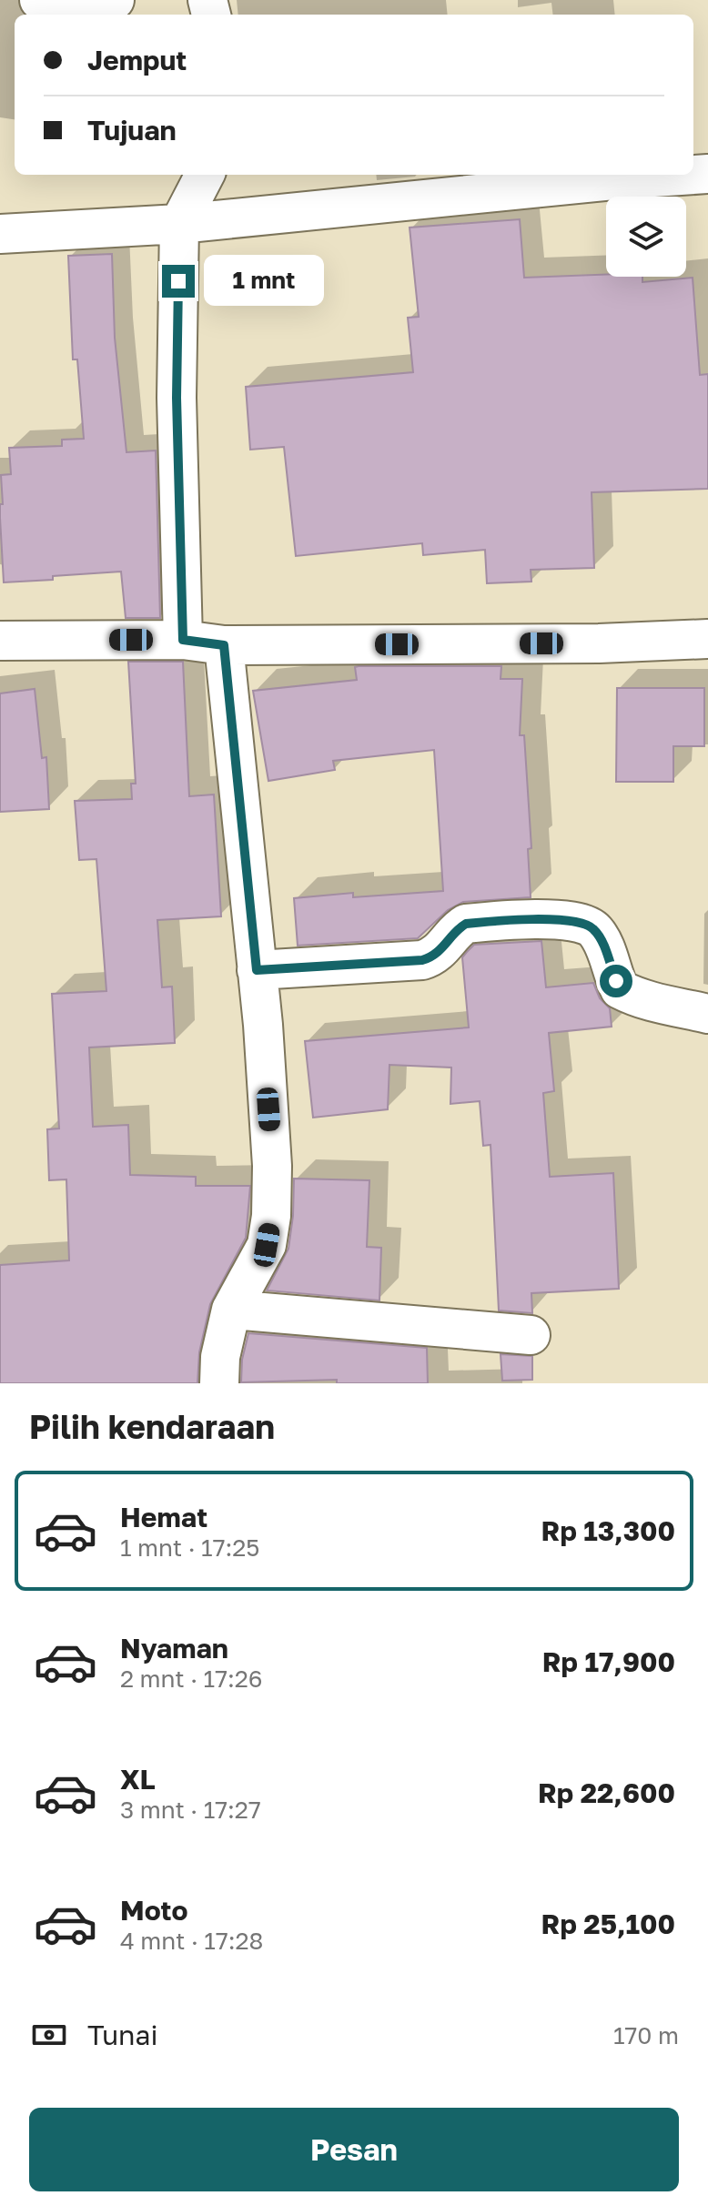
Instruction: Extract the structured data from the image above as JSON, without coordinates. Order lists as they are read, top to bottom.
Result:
{
  "page": {
    "banner": ["Jemput", "Tujuan"],
    "bubble": "1 mnt",
    "heading": "Pilih kendaraan",
    "list": [
      {
        "name": "Hemat",
        "note": "1 mnt · 17:25",
        "value": "Rp 13,300"
      },
      {
        "name": "Nyaman",
        "note": "2 mnt · 17:26",
        "value": "Rp 17,900"
      },
      {
        "name": "XL",
        "note": "3 mnt · 17:27",
        "value": "Rp 22,600"
      },
      {
        "name": "Moto",
        "note": "4 mnt · 17:28",
        "value": "Rp 25,100"
      }
    ],
    "pay": ["Tunai", "170 m"],
    "buttons": "Pesan"
  }
}
